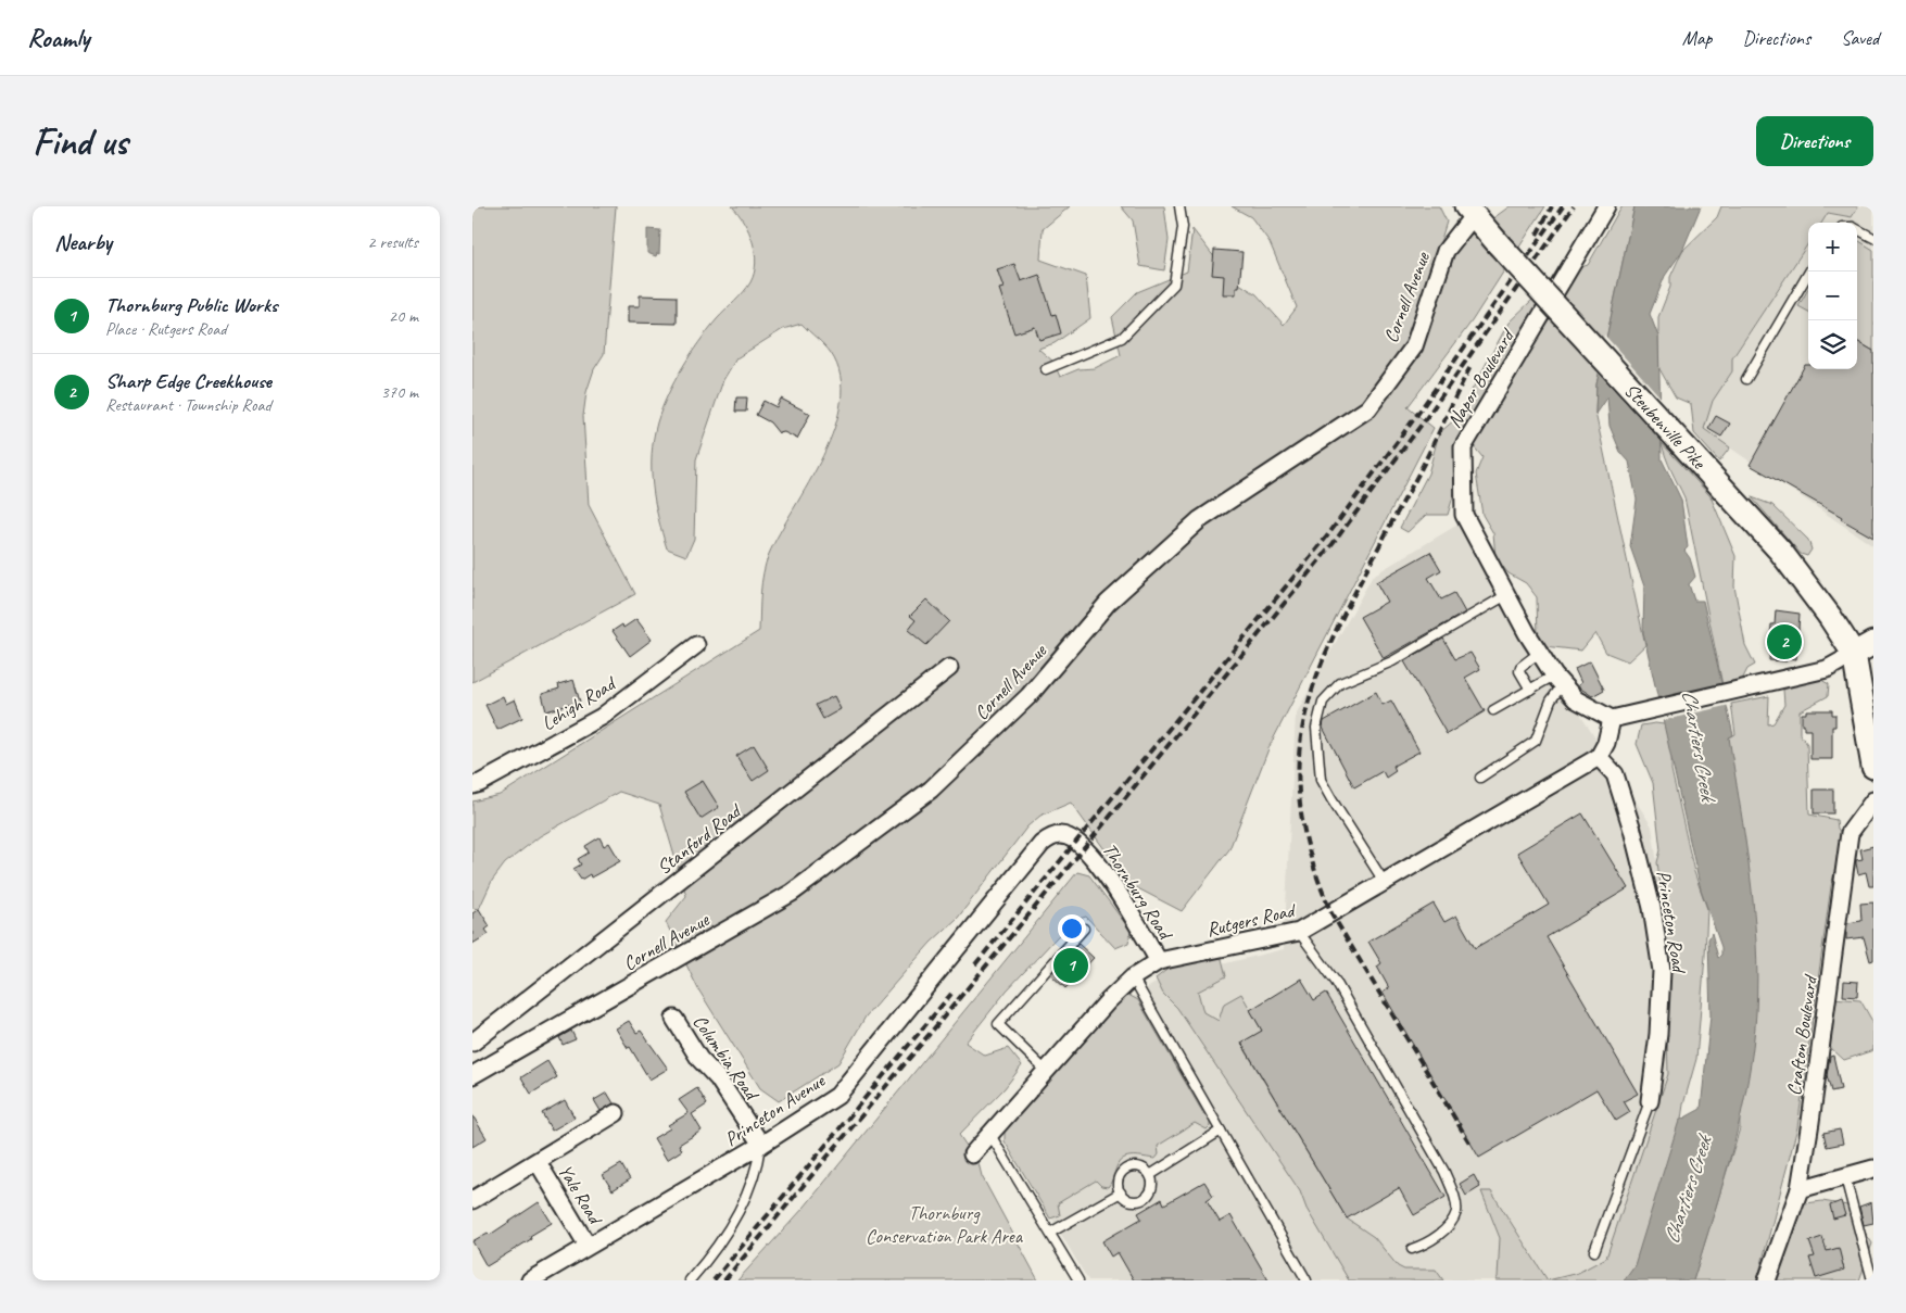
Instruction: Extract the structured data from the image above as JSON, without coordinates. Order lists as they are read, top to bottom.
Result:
{
  "streets": {
    "main road": ["Steubenville Pike"],
    "street": [
      "Cornell Avenue",
      "Napor Boulevard",
      "Lehigh Road",
      "Stanford Road",
      "Thornburg Road",
      "Rutgers Road",
      "Princeton Road",
      "Crafton Boulevard",
      "Columbia Road",
      "Princeton Avenue",
      "Yale Road"
    ]
  },
  "crossings": [
    ["Cornell Avenue", "Steubenville Pike"],
    ["Thornburg Road", "Rutgers Road"],
    ["Thornburg Road", "Princeton Avenue"],
    ["Rutgers Road", "Princeton Road"],
    ["Columbia Road", "Princeton Avenue"],
    ["Princeton Avenue", "Yale Road"]
  ],
  "water": ["Chartiers Creek"],
  "parks": ["Thornburg Conservation Park Area"],
  "page": {
    "header": "Roamly",
    "nav": ["Map", "Directions", "Saved"],
    "buttons": "Directions",
    "title": "Find us",
    "heading": ["Nearby", "2 results"],
    "map_buttons": ["+", "−"],
    "list": [
      {
        "mark": "1",
        "name": "Thornburg Public Works",
        "note": "Place · Rutgers Road",
        "value": "20 m"
      },
      {
        "mark": "2",
        "name": "Sharp Edge Creekhouse",
        "note": "Restaurant · Township Road",
        "value": "370 m"
      }
    ],
    "pins": ["2", "1"]
  }
}
